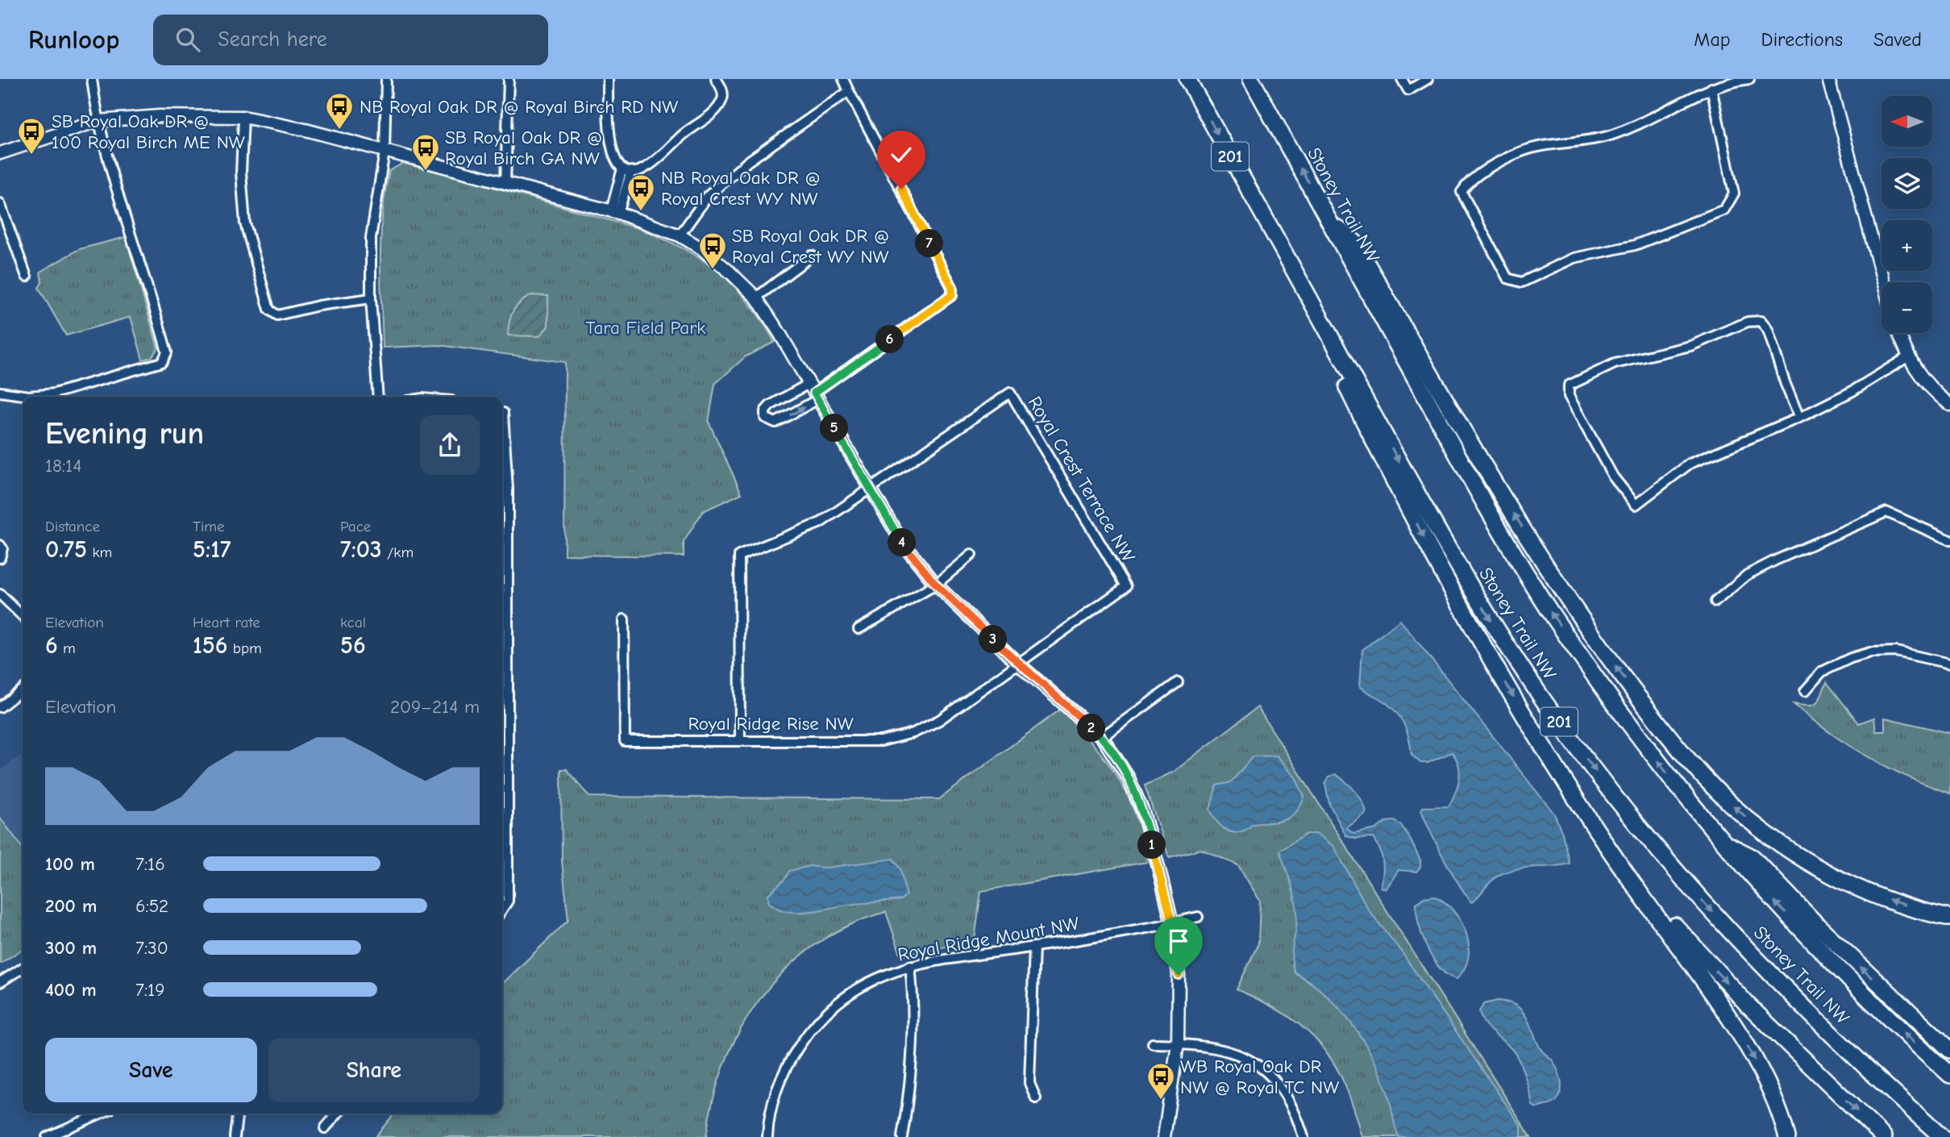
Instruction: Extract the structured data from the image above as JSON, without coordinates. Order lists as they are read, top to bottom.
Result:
{
  "streets": {
    "highway": ["201", "Stoney Trail NW"],
    "street": ["Royal Crest Terrace NW", "Royal Ridge Rise NW", "Royal Ridge Mount NW"]
  },
  "crossings": [
    ["Royal Crest Terrace NW", "Royal Ridge Rise NW"]
  ],
  "parks": ["Tara Field Park"],
  "places": {
    "bus stop": [
      "NB Royal Oak DR @ Royal Birch RD NW",
      "SB Royal Oak DR @ 100 Royal Birch ME NW",
      "SB Royal Oak DR @ Royal Birch GA NW",
      "NB Royal Oak DR @ Royal Crest WY NW",
      "SB Royal Oak DR @ Royal Crest WY NW",
      "WB Royal Oak DR NW @ Royal TC NW"
    ]
  },
  "north": "left",
  "page": {
    "header": "Runloop",
    "search": "Search here",
    "nav": ["Map", "Directions", "Saved"],
    "map_buttons": ["+", "−"],
    "pins": [
      "7",
      "6",
      "5",
      "4",
      "3",
      "2",
      "1"
    ],
    "heading": ["Evening run", "18:14"],
    "stats": [
      ["Distance", "0.75 km"],
      ["Time", "5:17"],
      ["Pace", "7:03 /km"],
      ["Elevation", "6 m"],
      ["Heart rate", "156 bpm"],
      ["kcal", "56"]
    ],
    "chart": ["Elevation", "209–214 m"],
    "list": [
      {
        "name": "100 m",
        "note": "7:16"
      },
      {
        "name": "200 m",
        "note": "6:52"
      },
      {
        "name": "300 m",
        "note": "7:30"
      },
      {
        "name": "400 m",
        "note": "7:19"
      }
    ],
    "buttons": ["Save", "Share"]
  }
}
